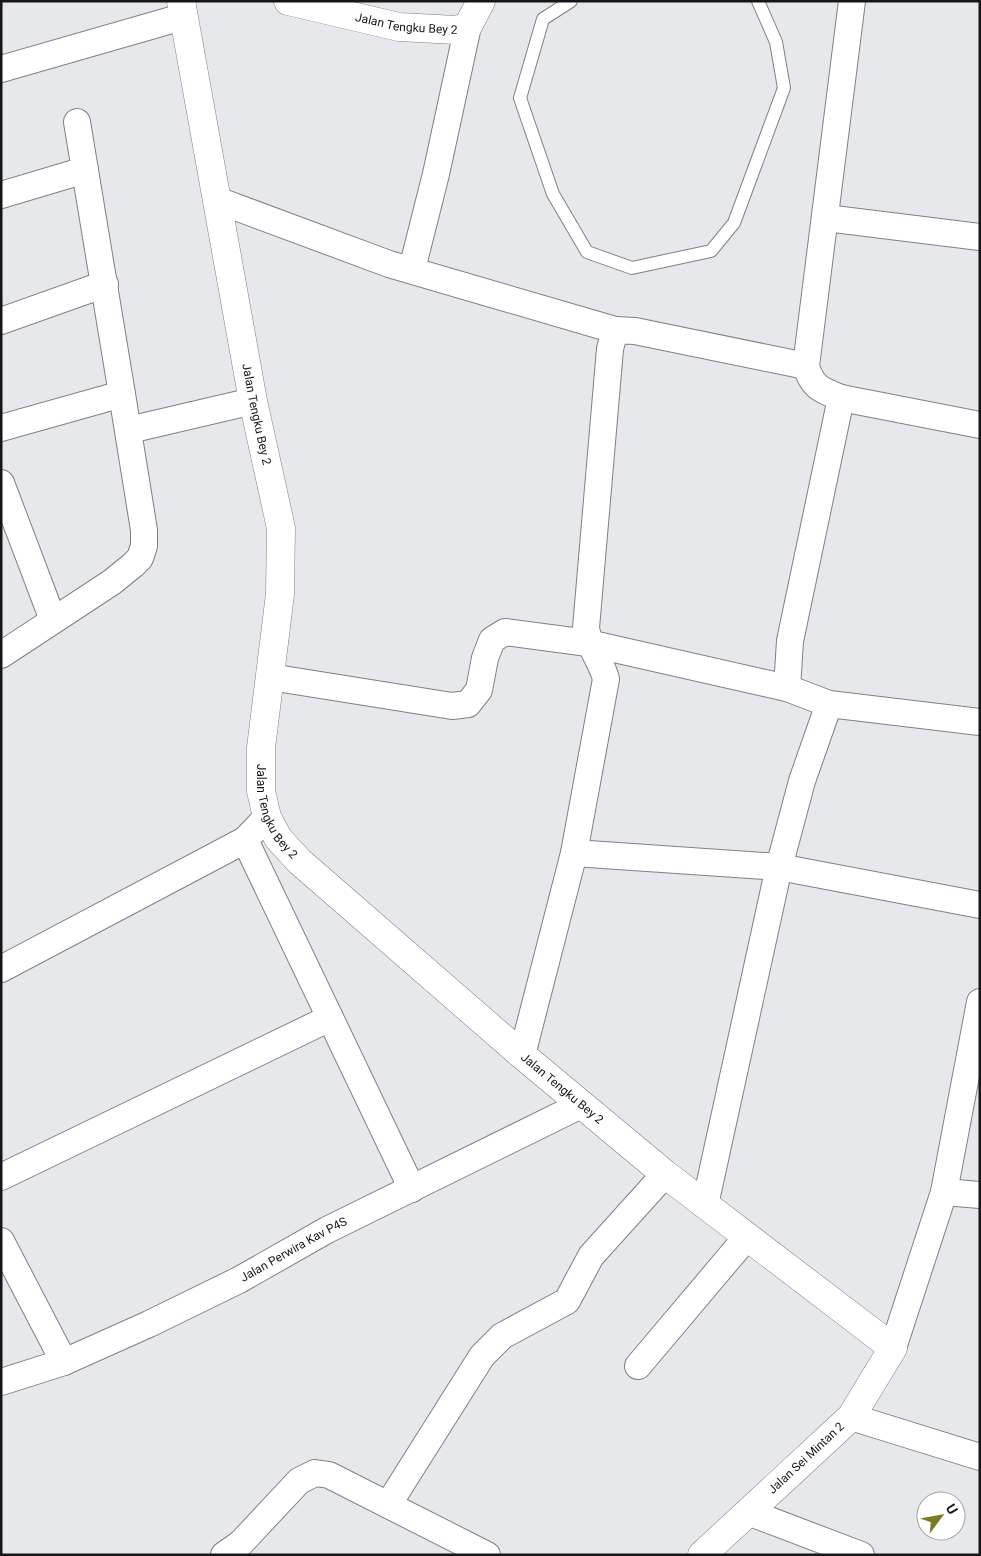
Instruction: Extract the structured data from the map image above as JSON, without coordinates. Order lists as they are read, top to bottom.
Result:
{
  "streets": {
    "street": ["Jalan Tengku Bey 2", "Jalan Perwira Kav P4S", "Jalan Sei Mintan 2"]
  },
  "crossings": [
    ["Jalan Tengku Bey 2", "Jalan Perwira Kav P4S"],
    ["Jalan Tengku Bey 2", "Jalan Sei Mintan 2"]
  ],
  "north": "top right"
}
